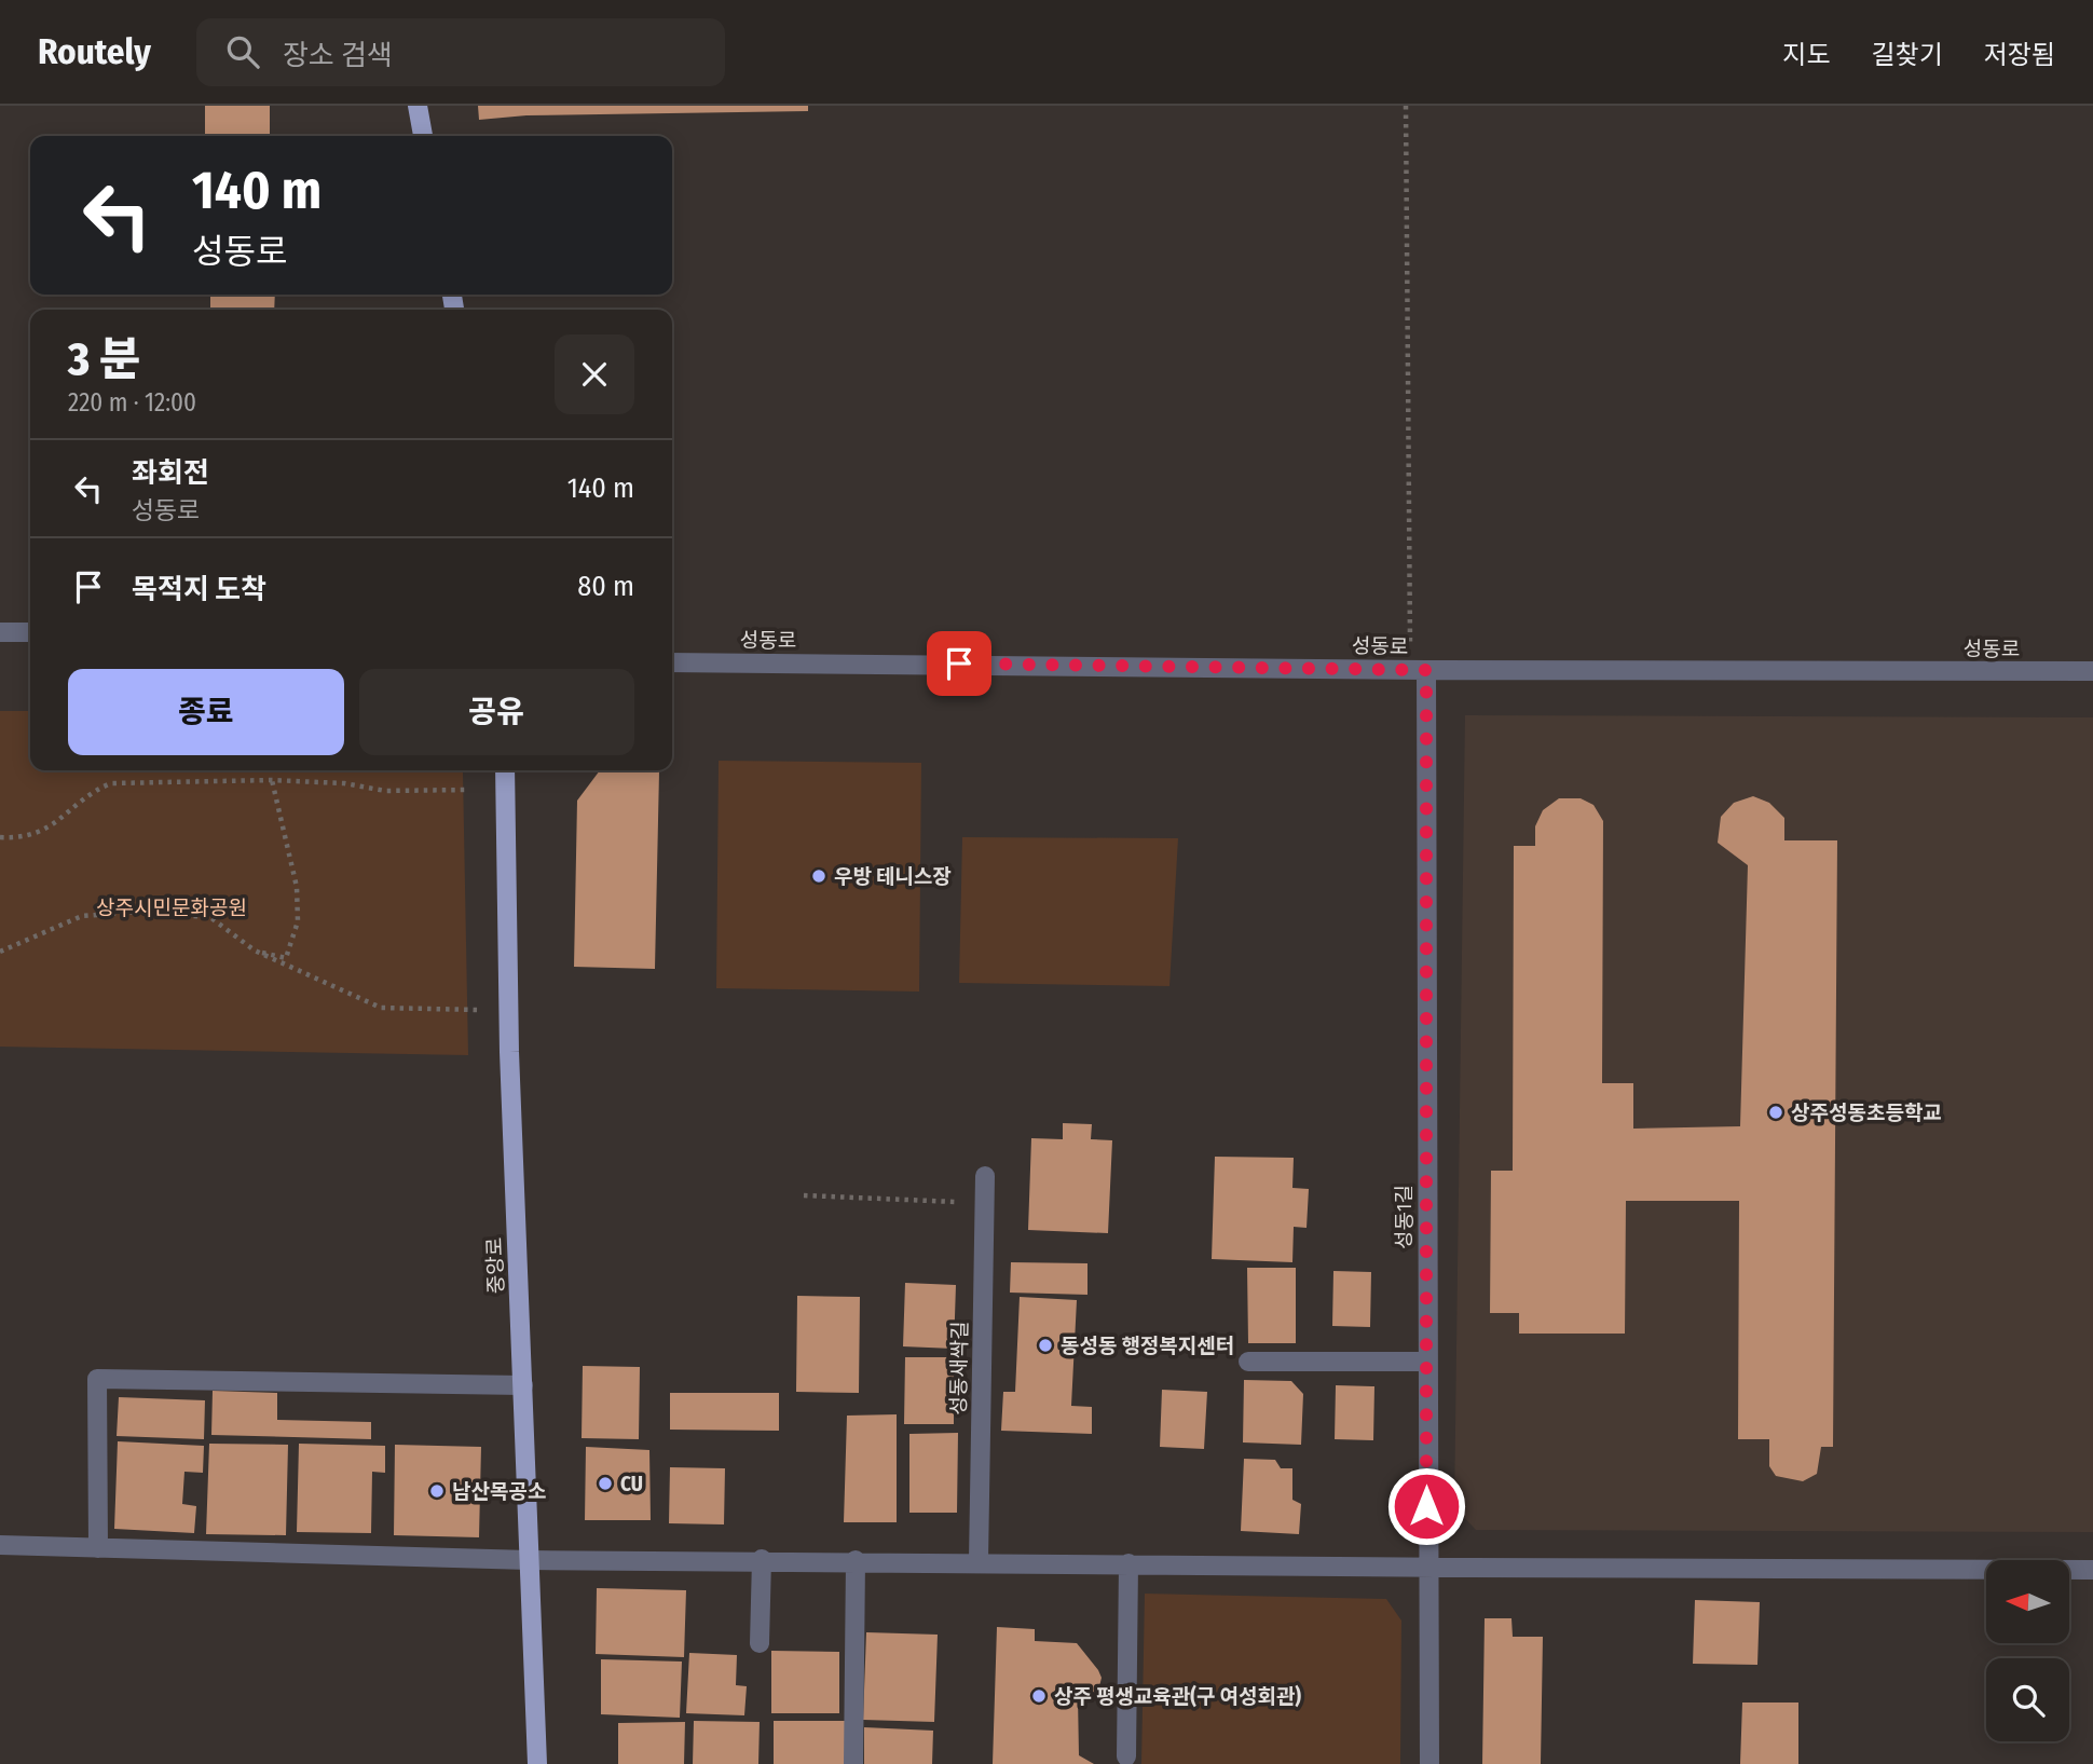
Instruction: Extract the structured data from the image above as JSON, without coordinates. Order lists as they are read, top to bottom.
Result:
{
  "streets": {
    "main road": ["중앙로"],
    "street": ["성동로", "성동1길", "성동새싹길"]
  },
  "crossings": [
    ["성동로", "성동1길"]
  ],
  "parks": ["상주시민문화공원"],
  "places": [
    "우방 테니스장",
    "상주성동초등학교",
    "동성동 행정복지센터",
    "CU",
    "남산목공소",
    "상주 평생교육관(구 여성회관)"
  ],
  "north": "left",
  "page": {
    "header": "Routely",
    "search": "장소 검색",
    "nav": ["지도", "길찾기", "저장됨"],
    "turn": ["140 m", "성동로"],
    "heading": ["3 분", "220 m · 12:00"],
    "list": [
      {
        "name": "좌회전",
        "note": "성동로",
        "value": "140 m"
      },
      {
        "name": "목적지 도착",
        "value": "80 m"
      }
    ],
    "buttons": ["종료", "공유"]
  }
}
